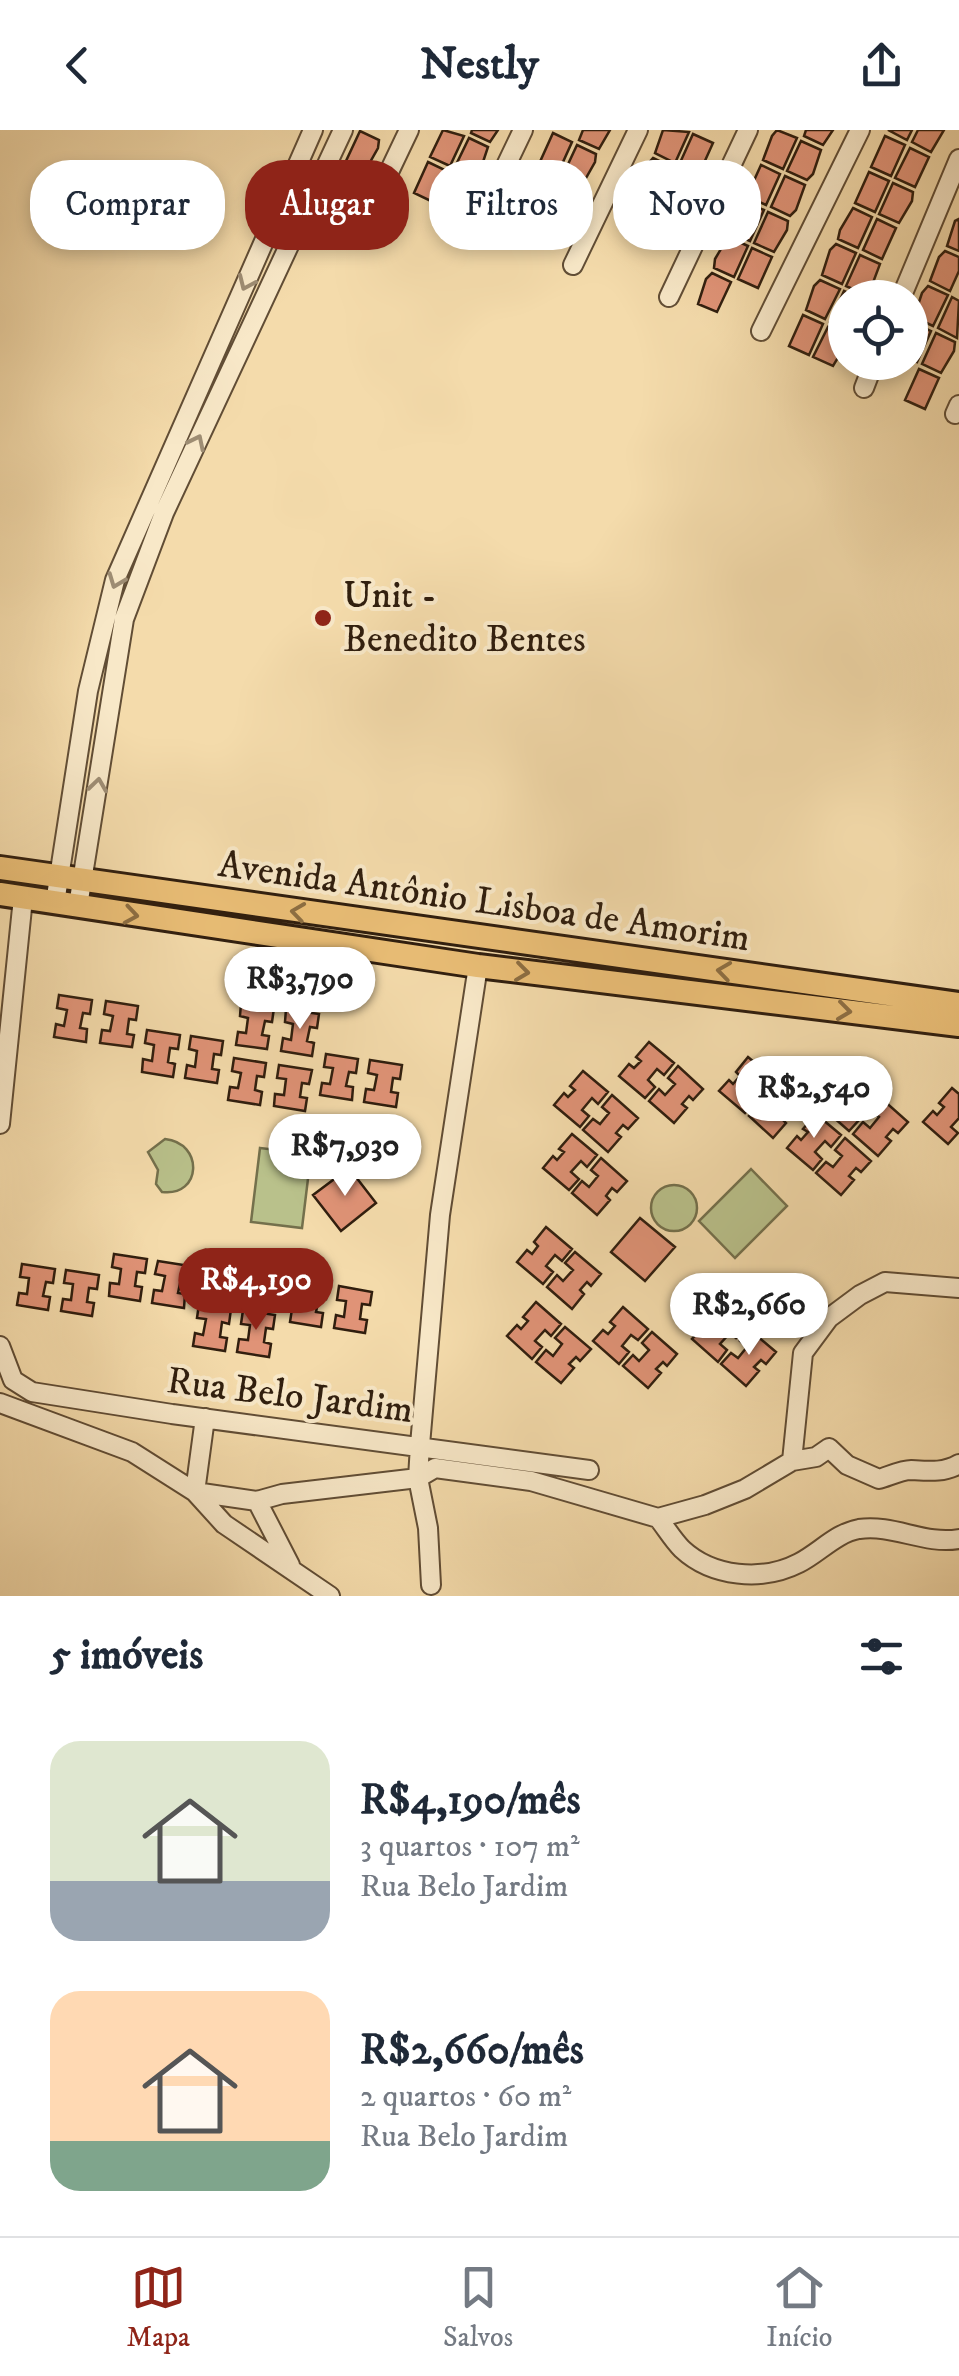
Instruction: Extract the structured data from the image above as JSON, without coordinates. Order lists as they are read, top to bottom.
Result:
{
  "streets": {
    "main road": ["Avenida Antônio Lisboa de Amorim"],
    "street": ["Rua Belo Jardim"]
  },
  "places": ["Unit - Benedito Bentes"],
  "page": {
    "header": "Nestly",
    "chip": [
      "Comprar",
      "Alugar",
      "Filtros",
      "Novo"
    ],
    "price": [
      "R$3,790",
      "R$2,540",
      "R$7,930",
      "R$4,190",
      "R$2,660"
    ],
    "heading": "5 imóveis",
    "list": [
      {
        "name": "R$4,190/mês",
        "note": "3 quartos · 107 m² · Rua Belo Jardim"
      },
      {
        "name": "R$2,660/mês",
        "note": "2 quartos · 60 m² · Rua Belo Jardim"
      }
    ],
    "tabs": ["Mapa", "Salvos", "Início"]
  }
}
